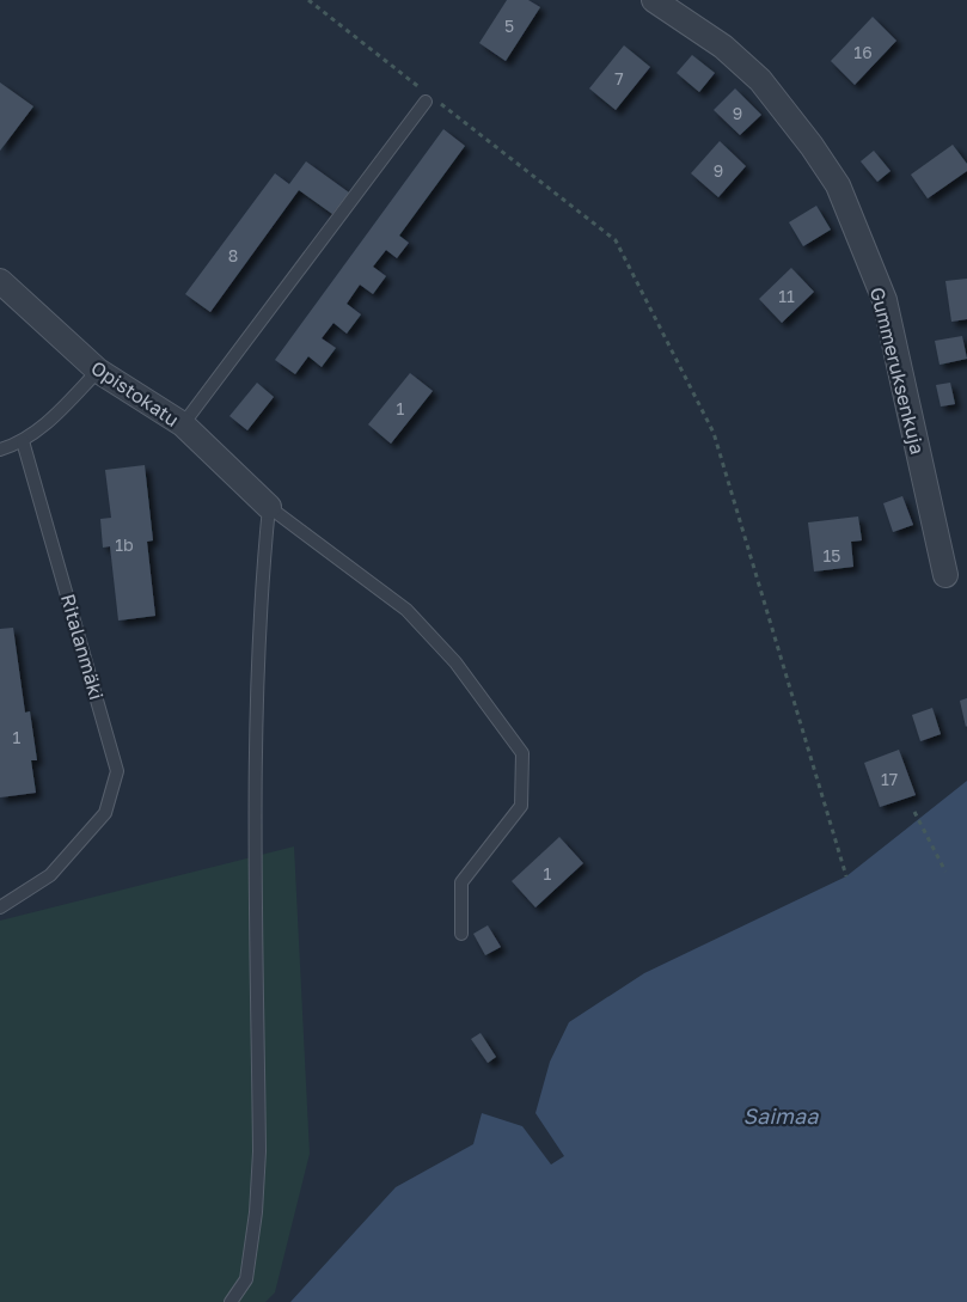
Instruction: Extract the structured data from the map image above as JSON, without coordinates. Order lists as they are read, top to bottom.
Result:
{
  "streets": {
    "street": ["Gummeruksenkuja", "Opistokatu"],
    "lane": ["Ritalanmäki"]
  },
  "water": ["Saimaa"],
  "house_numbers": [
    "5",
    "16",
    "7",
    "9",
    "9",
    "8",
    "11",
    "1",
    "1b",
    "15",
    "1",
    "17",
    "1"
  ]
}
